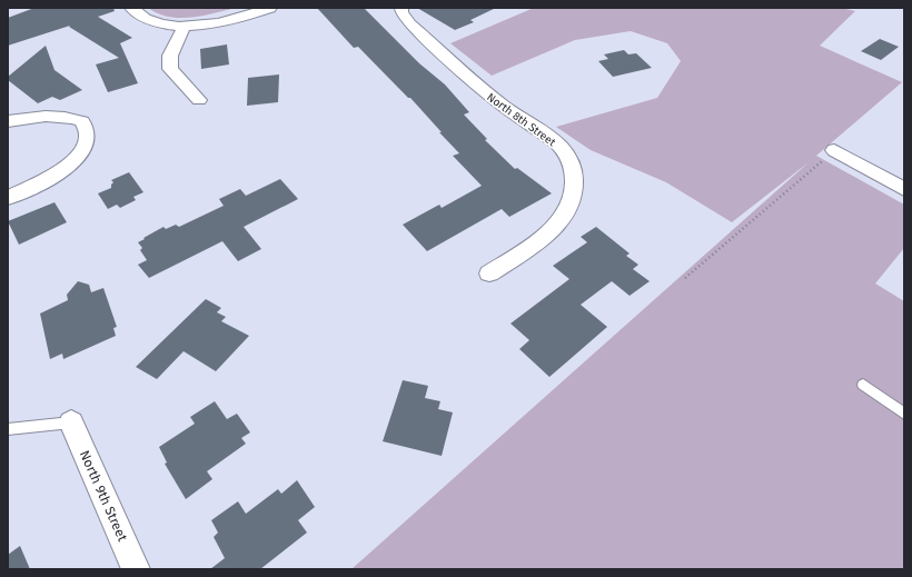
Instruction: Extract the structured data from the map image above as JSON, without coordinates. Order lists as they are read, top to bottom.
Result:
{
  "streets": {
    "street": ["North 8th Street", "North 9th Street"]
  }
}
